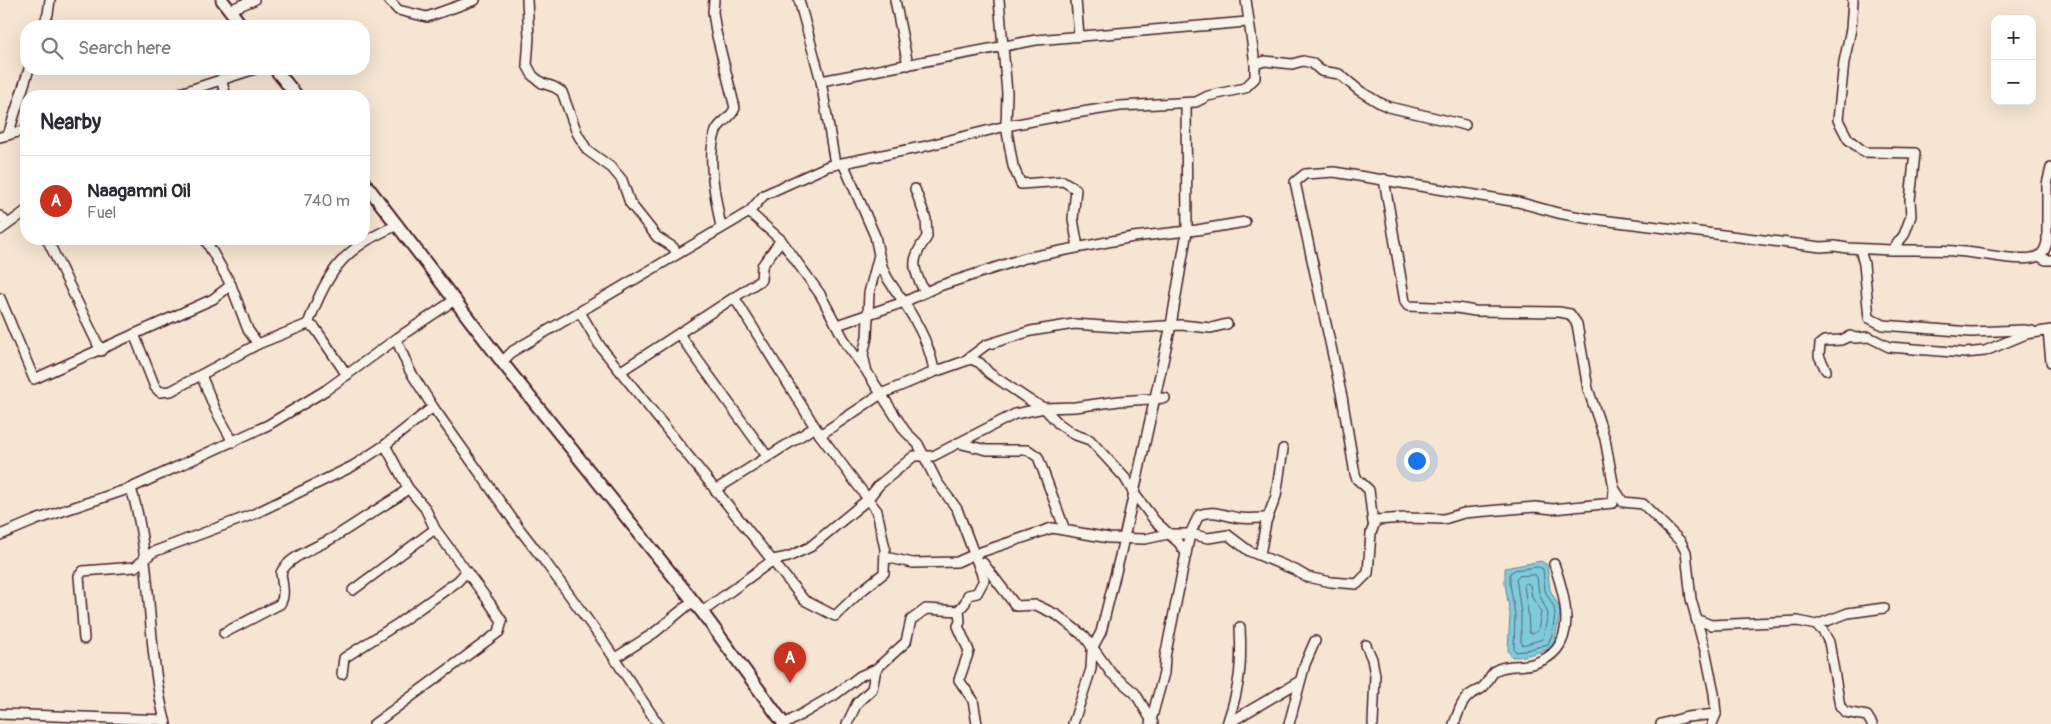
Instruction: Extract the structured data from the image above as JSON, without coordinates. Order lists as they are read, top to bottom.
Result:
{
  "page": {
    "map_buttons": ["+", "−"],
    "search": "Search here",
    "heading": "Nearby",
    "list": [
      {
        "mark": "A",
        "name": "Naagamni Oil",
        "note": "Fuel",
        "value": "740 m"
      }
    ],
    "pins": "A"
  }
}
